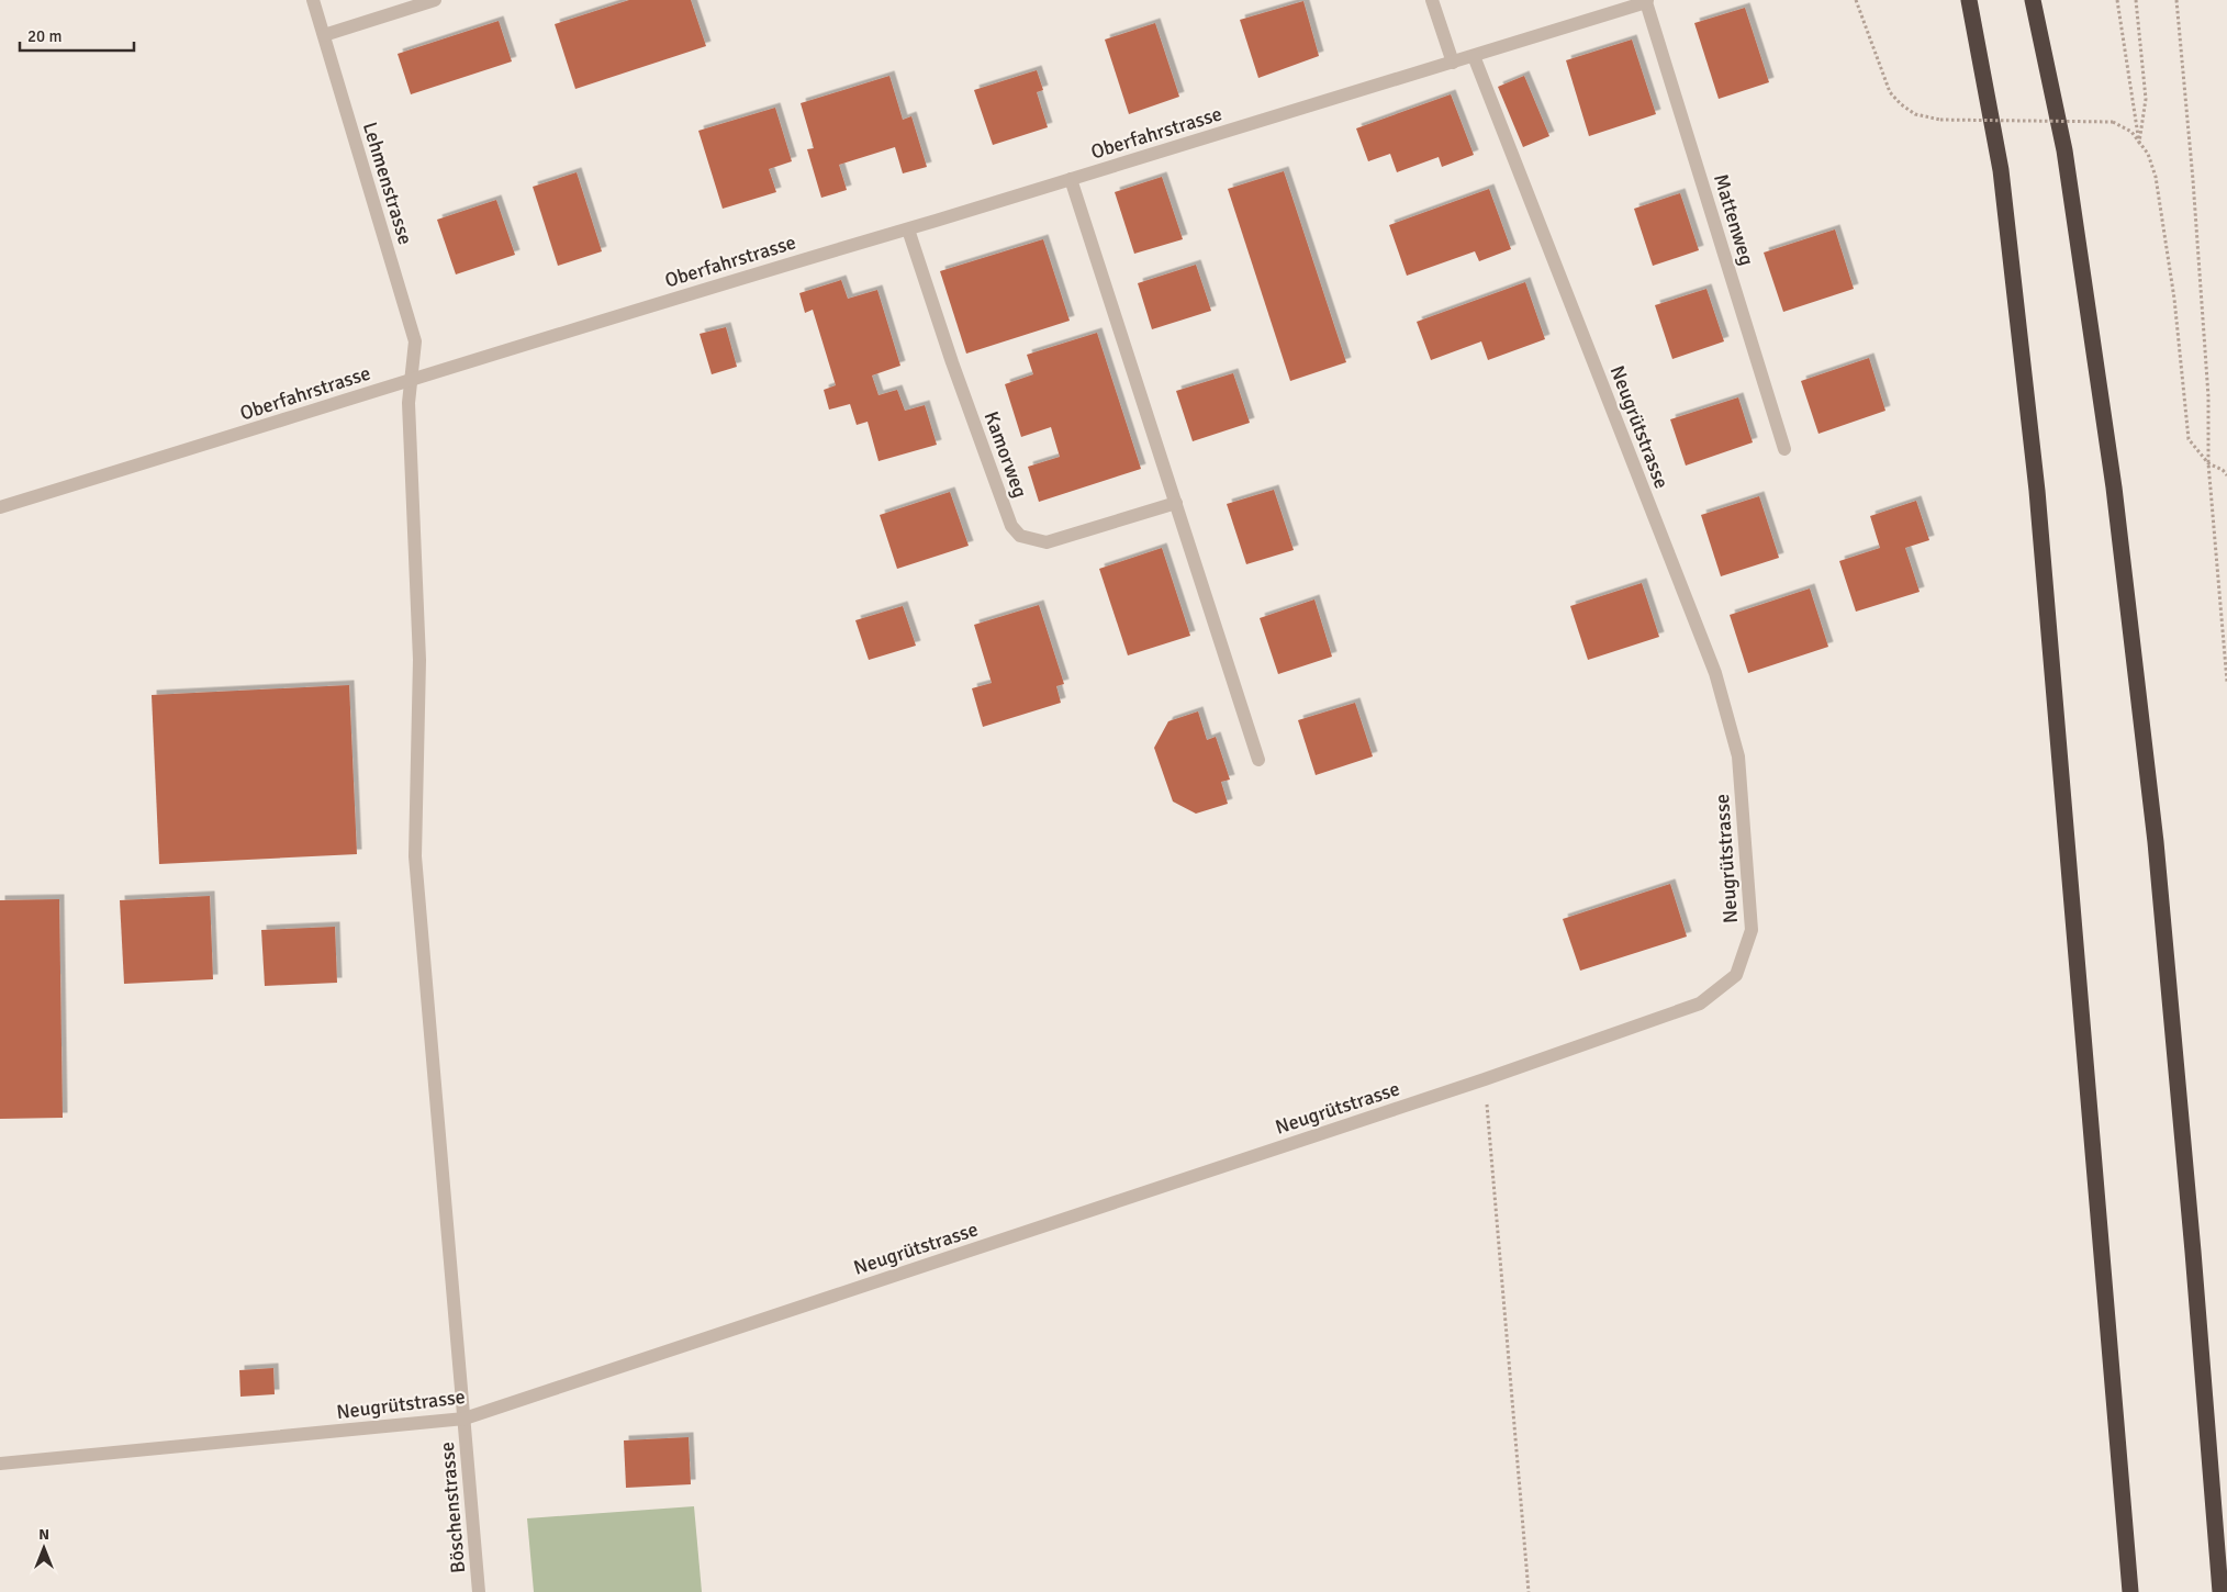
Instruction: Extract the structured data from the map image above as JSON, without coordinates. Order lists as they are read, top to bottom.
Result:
{
  "streets": {
    "street": [
      "Oberfahrstrasse",
      "Lehmenstrasse",
      "Mattenweg",
      "Neugrütstrasse",
      "Kamorweg",
      "Böschenstrasse"
    ]
  },
  "crossings": [
    ["Oberfahrstrasse", "Lehmenstrasse"],
    ["Oberfahrstrasse", "Mattenweg"],
    ["Oberfahrstrasse", "Neugrütstrasse"],
    ["Oberfahrstrasse", "Kamorweg"],
    ["Lehmenstrasse", "Neugrütstrasse"],
    ["Lehmenstrasse", "Böschenstrasse"],
    ["Neugrütstrasse", "Böschenstrasse"]
  ],
  "scale_bar": "20 m",
  "north": "top"
}
